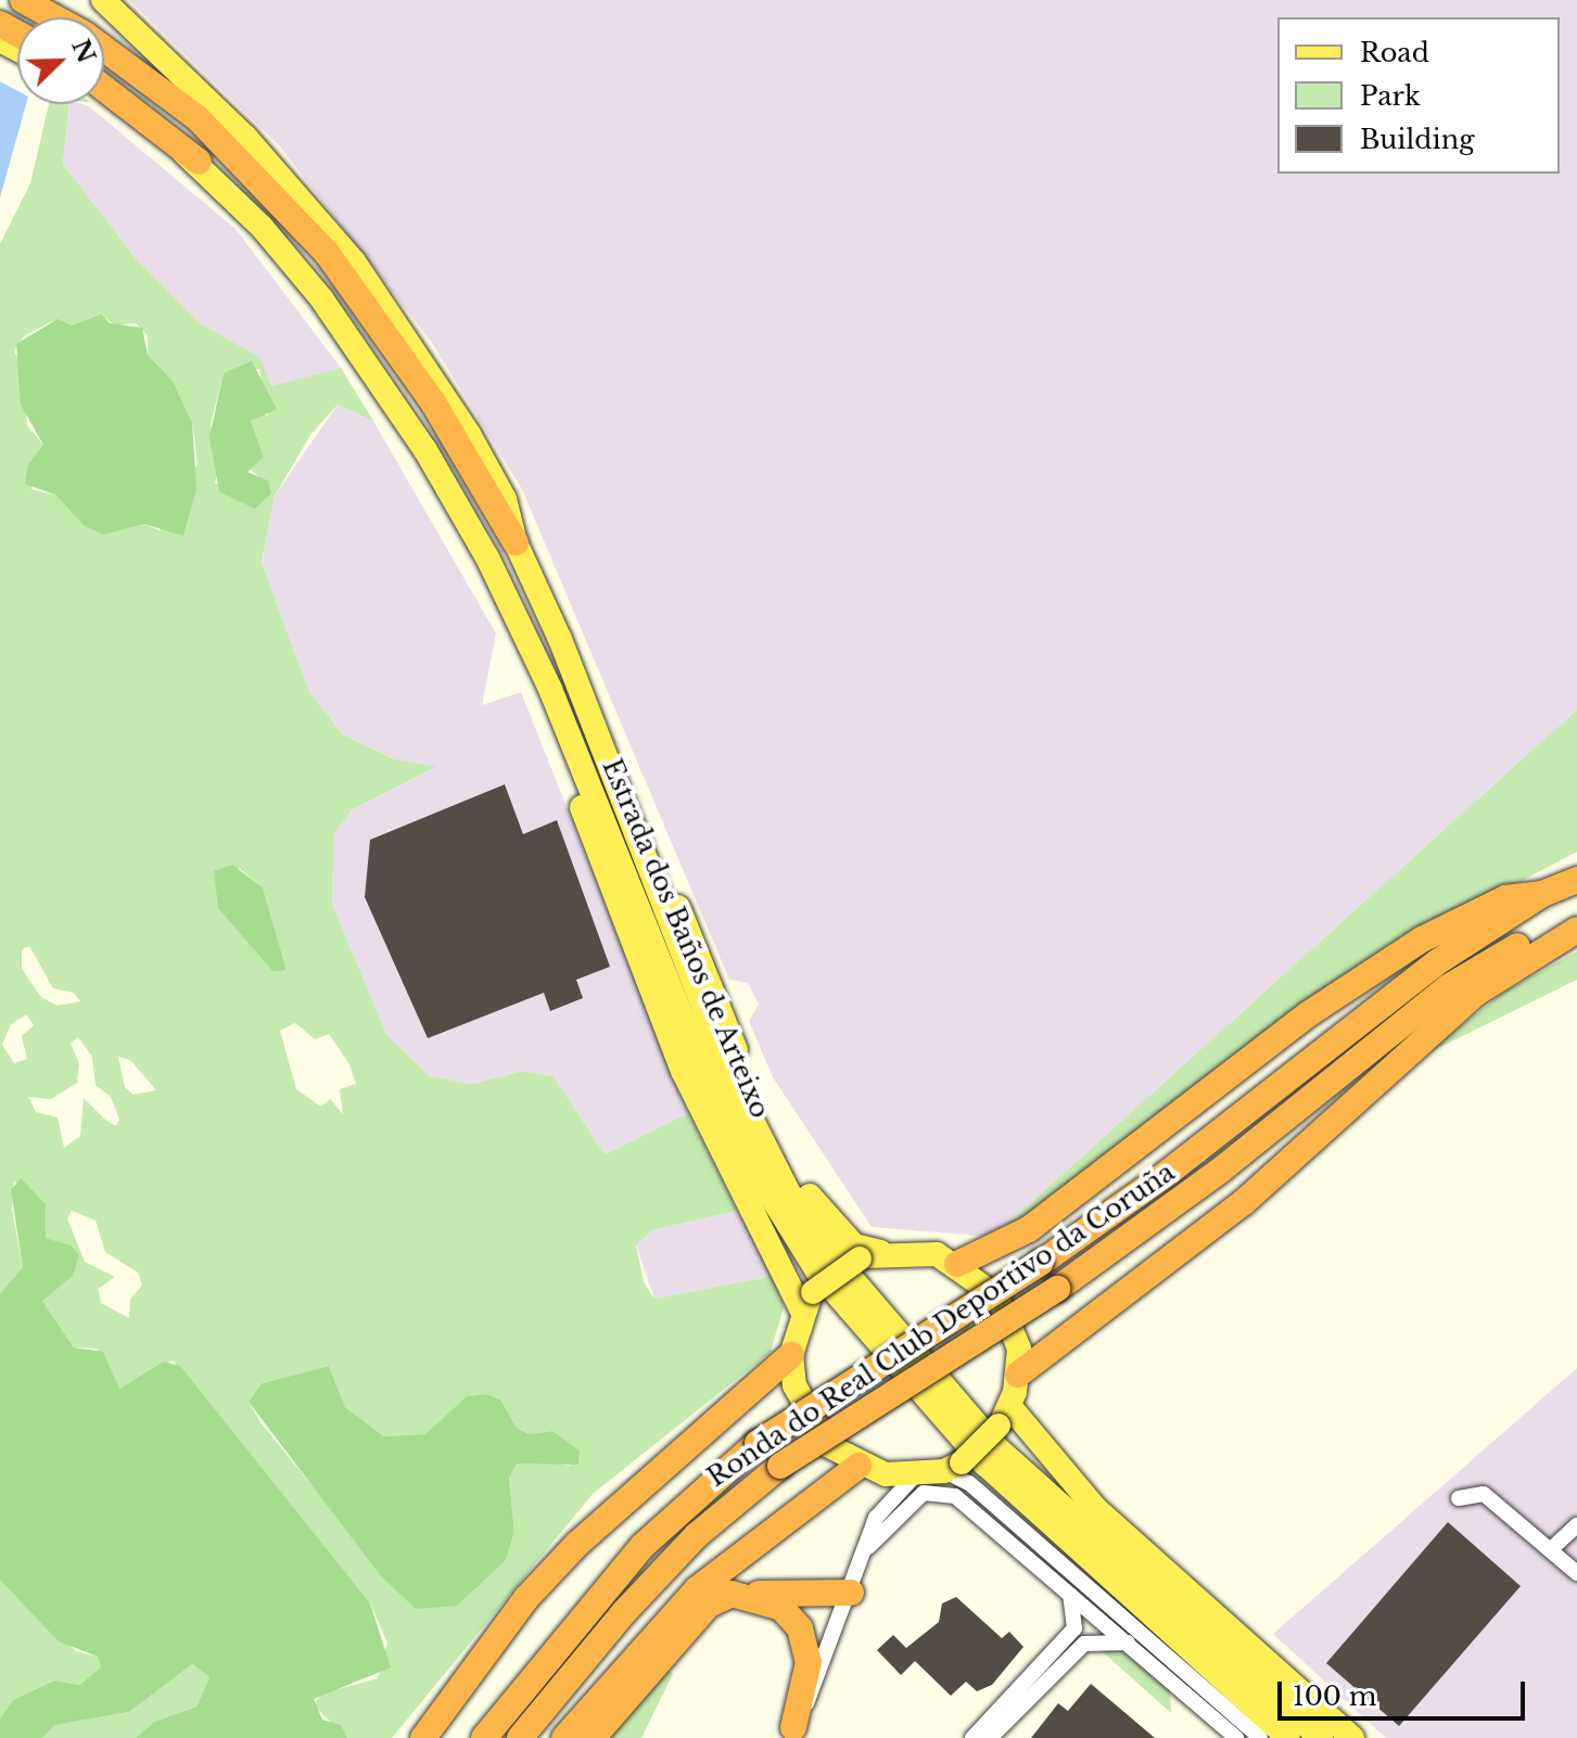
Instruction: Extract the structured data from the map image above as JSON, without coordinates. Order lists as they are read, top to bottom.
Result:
{
  "streets": {
    "highway": ["Ronda do Real Club Deportivo da Coruña"],
    "main road": ["Estrada dos Baños de Arteixo"]
  },
  "legend": ["Road", "Park", "Building"],
  "scale_bar": "100 m",
  "north": "top right"
}
